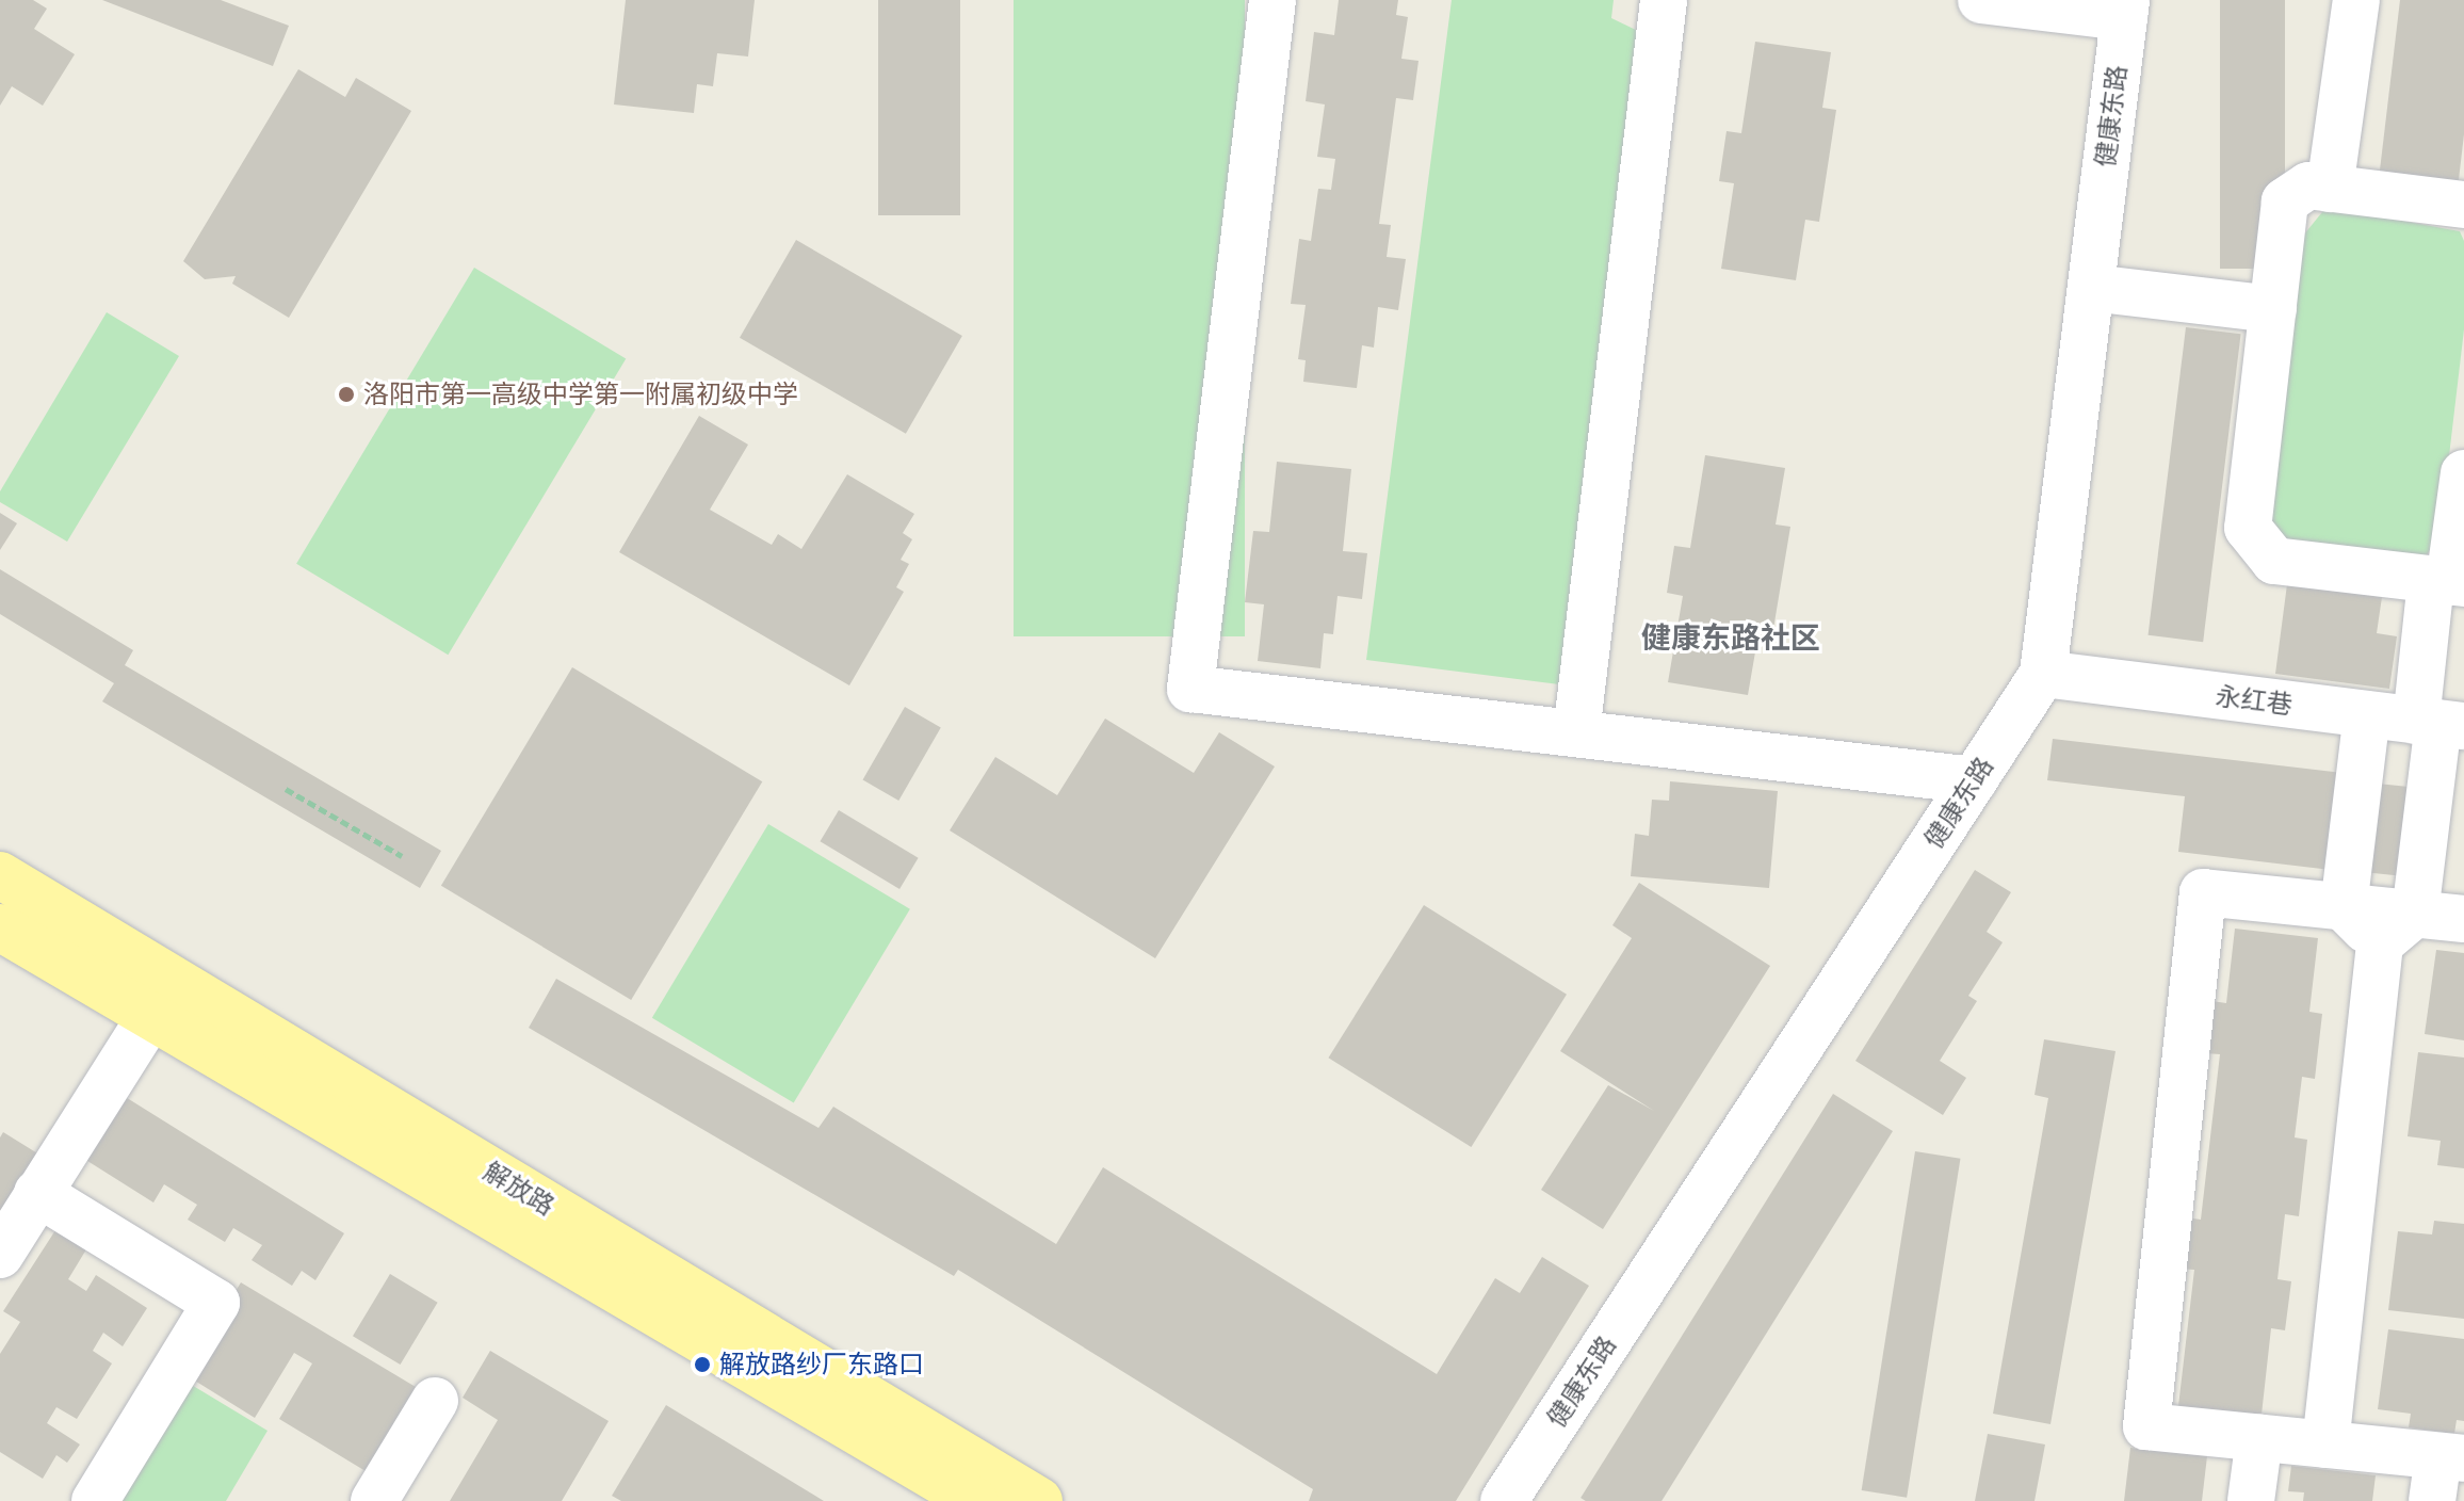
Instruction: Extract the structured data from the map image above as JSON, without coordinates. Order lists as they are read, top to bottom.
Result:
{
  "streets": {
    "main road": ["解放路"],
    "street": ["健康东路", "永红巷"]
  },
  "crossings": [
    ["健康东路", "永红巷"]
  ],
  "districts": ["健康东路社区"],
  "places": ["洛阳市第一高级中学第一附属初级中学", "解放路纱厂东路口"]
}
